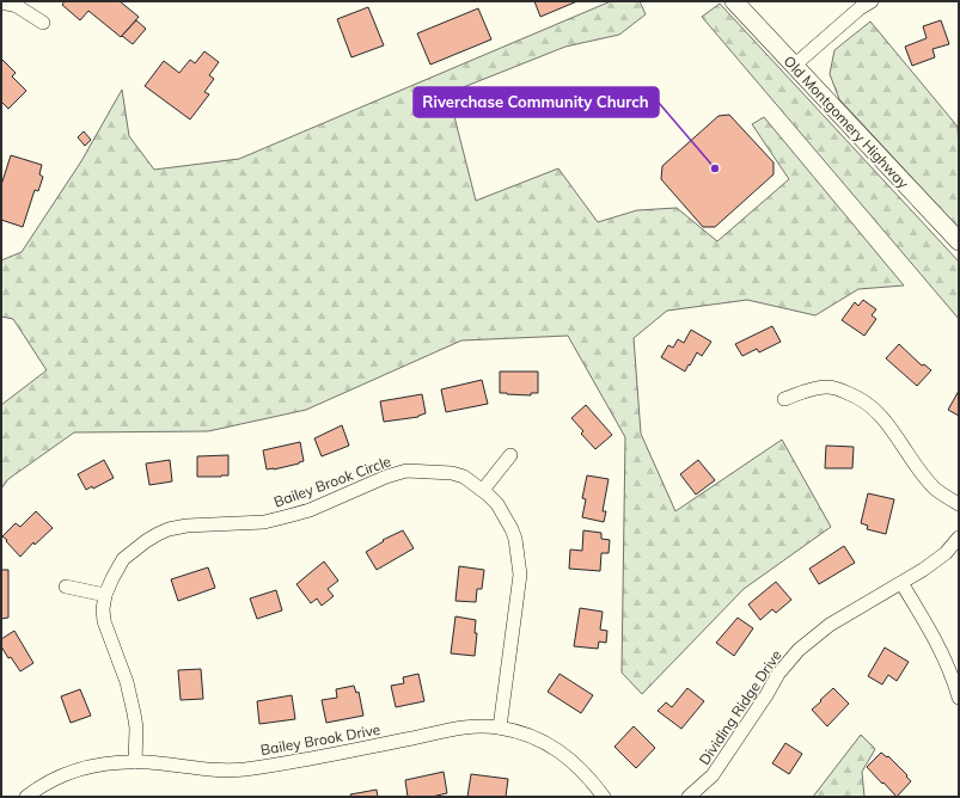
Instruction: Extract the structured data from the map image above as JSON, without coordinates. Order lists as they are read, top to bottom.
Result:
{
  "streets": {
    "street": [
      "Old Montgomery Highway",
      "Bailey Brook Circle",
      "Dividing Ridge Drive",
      "Bailey Brook Drive"
    ]
  },
  "crossings": [
    ["Bailey Brook Circle", "Bailey Brook Drive"]
  ],
  "places": ["Riverchase Community Church"]
}
